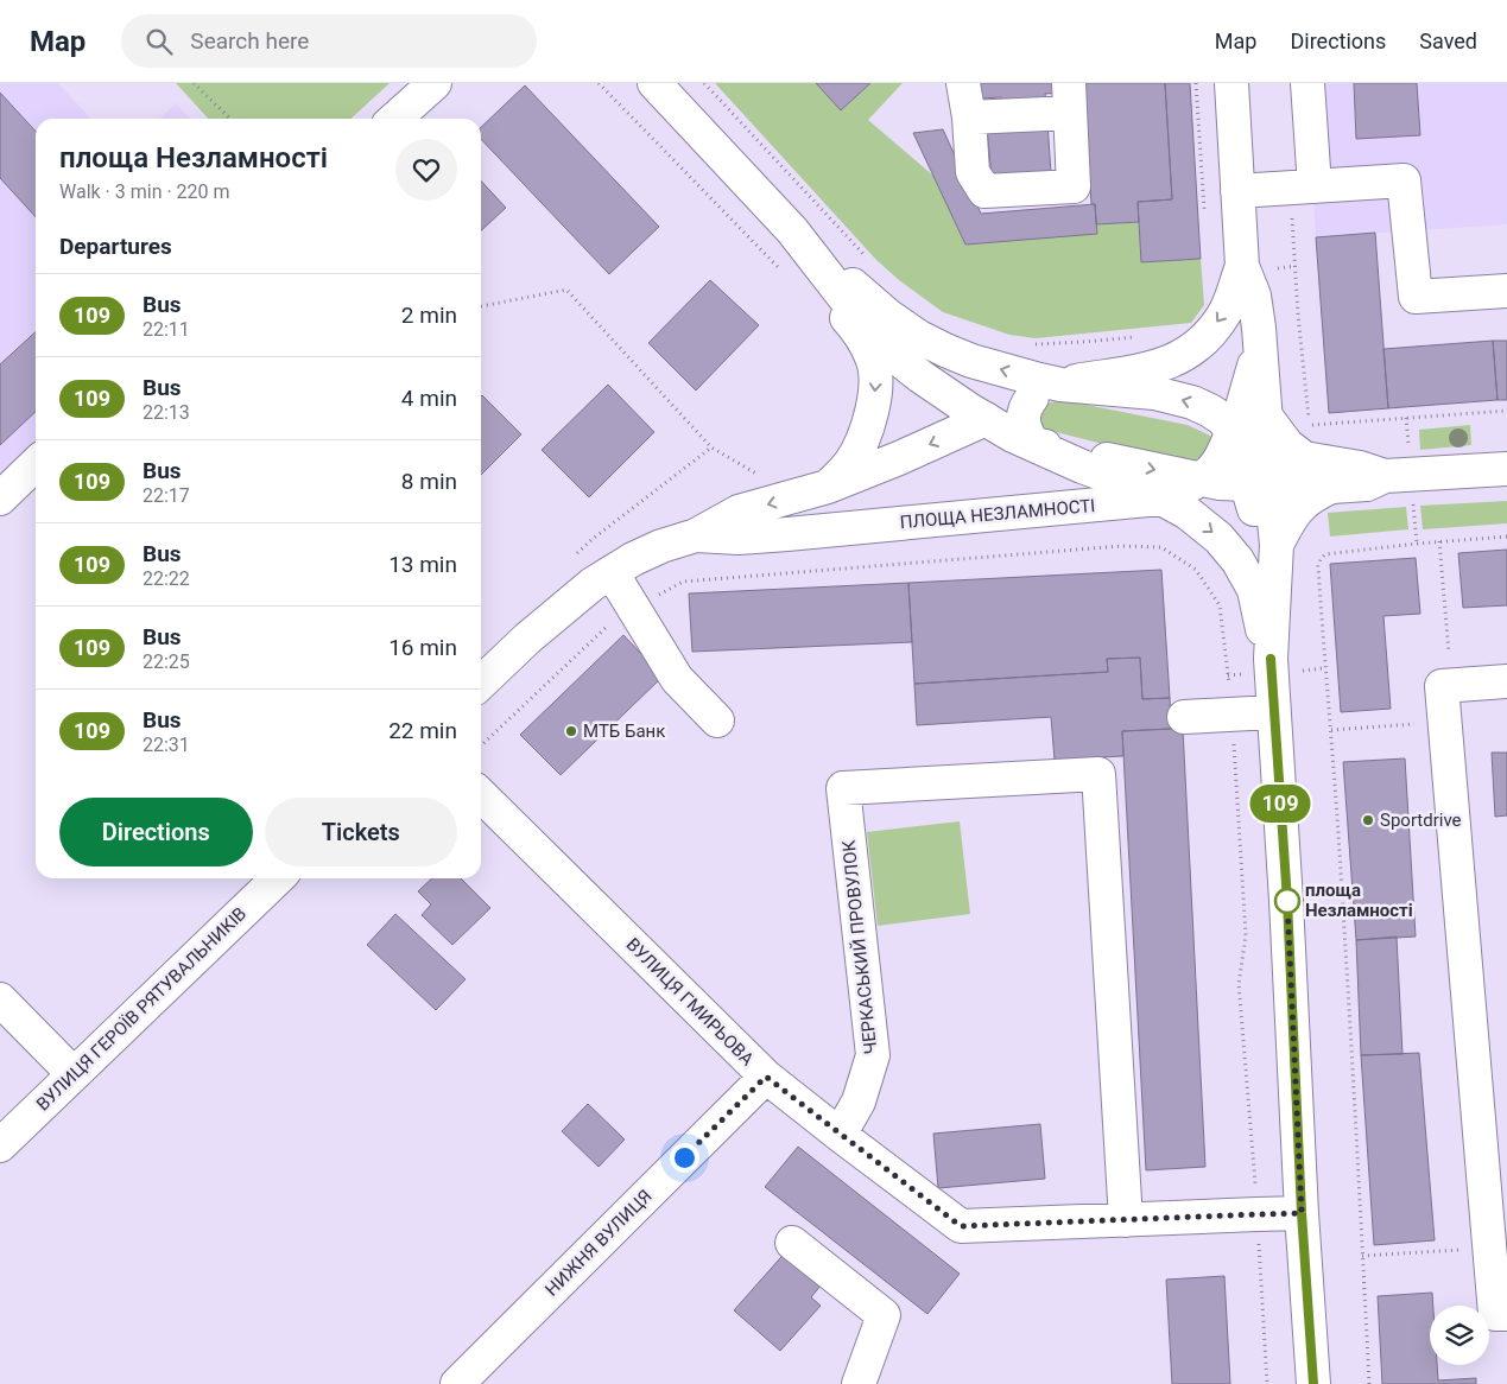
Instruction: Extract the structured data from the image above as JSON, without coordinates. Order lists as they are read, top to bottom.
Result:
{
  "streets": {
    "street": [
      "ПЛОЩА НЕЗЛАМНОСТІ",
      "ЧЕРКАСЬКИЙ ПРОВУЛОК",
      "ВУЛИЦЯ ГМИРЬОВА",
      "ВУЛИЦЯ ГЕРОЇВ РЯТУВАЛЬНИКІВ",
      "НИЖНЯ ВУЛИЦЯ"
    ]
  },
  "crossings": [
    ["ЧЕРКАСЬКИЙ ПРОВУЛОК", "ВУЛИЦЯ ГМИРЬОВА"],
    ["ВУЛИЦЯ ГМИРЬОВА", "НИЖНЯ ВУЛИЦЯ"]
  ],
  "places": ["МТБ Банк", "Sportdrive", "площа Незламності"],
  "lines": ["bus line 109"],
  "page": {
    "header": "Map",
    "search": "Search here",
    "nav": ["Map", "Directions", "Saved"],
    "on_map": "109",
    "heading": [
      ["площа Незламності", "Walk · 3 min · 220 m"],
      "Departures"
    ],
    "list": [
      {
        "mark": "109",
        "name": "Bus",
        "note": "22:11",
        "value": "2 min"
      },
      {
        "mark": "109",
        "name": "Bus",
        "note": "22:13",
        "value": "4 min"
      },
      {
        "mark": "109",
        "name": "Bus",
        "note": "22:17",
        "value": "8 min"
      },
      {
        "mark": "109",
        "name": "Bus",
        "note": "22:22",
        "value": "13 min"
      },
      {
        "mark": "109",
        "name": "Bus",
        "note": "22:25",
        "value": "16 min"
      },
      {
        "mark": "109",
        "name": "Bus",
        "note": "22:31",
        "value": "22 min"
      }
    ],
    "buttons": ["Directions", "Tickets"]
  }
}
